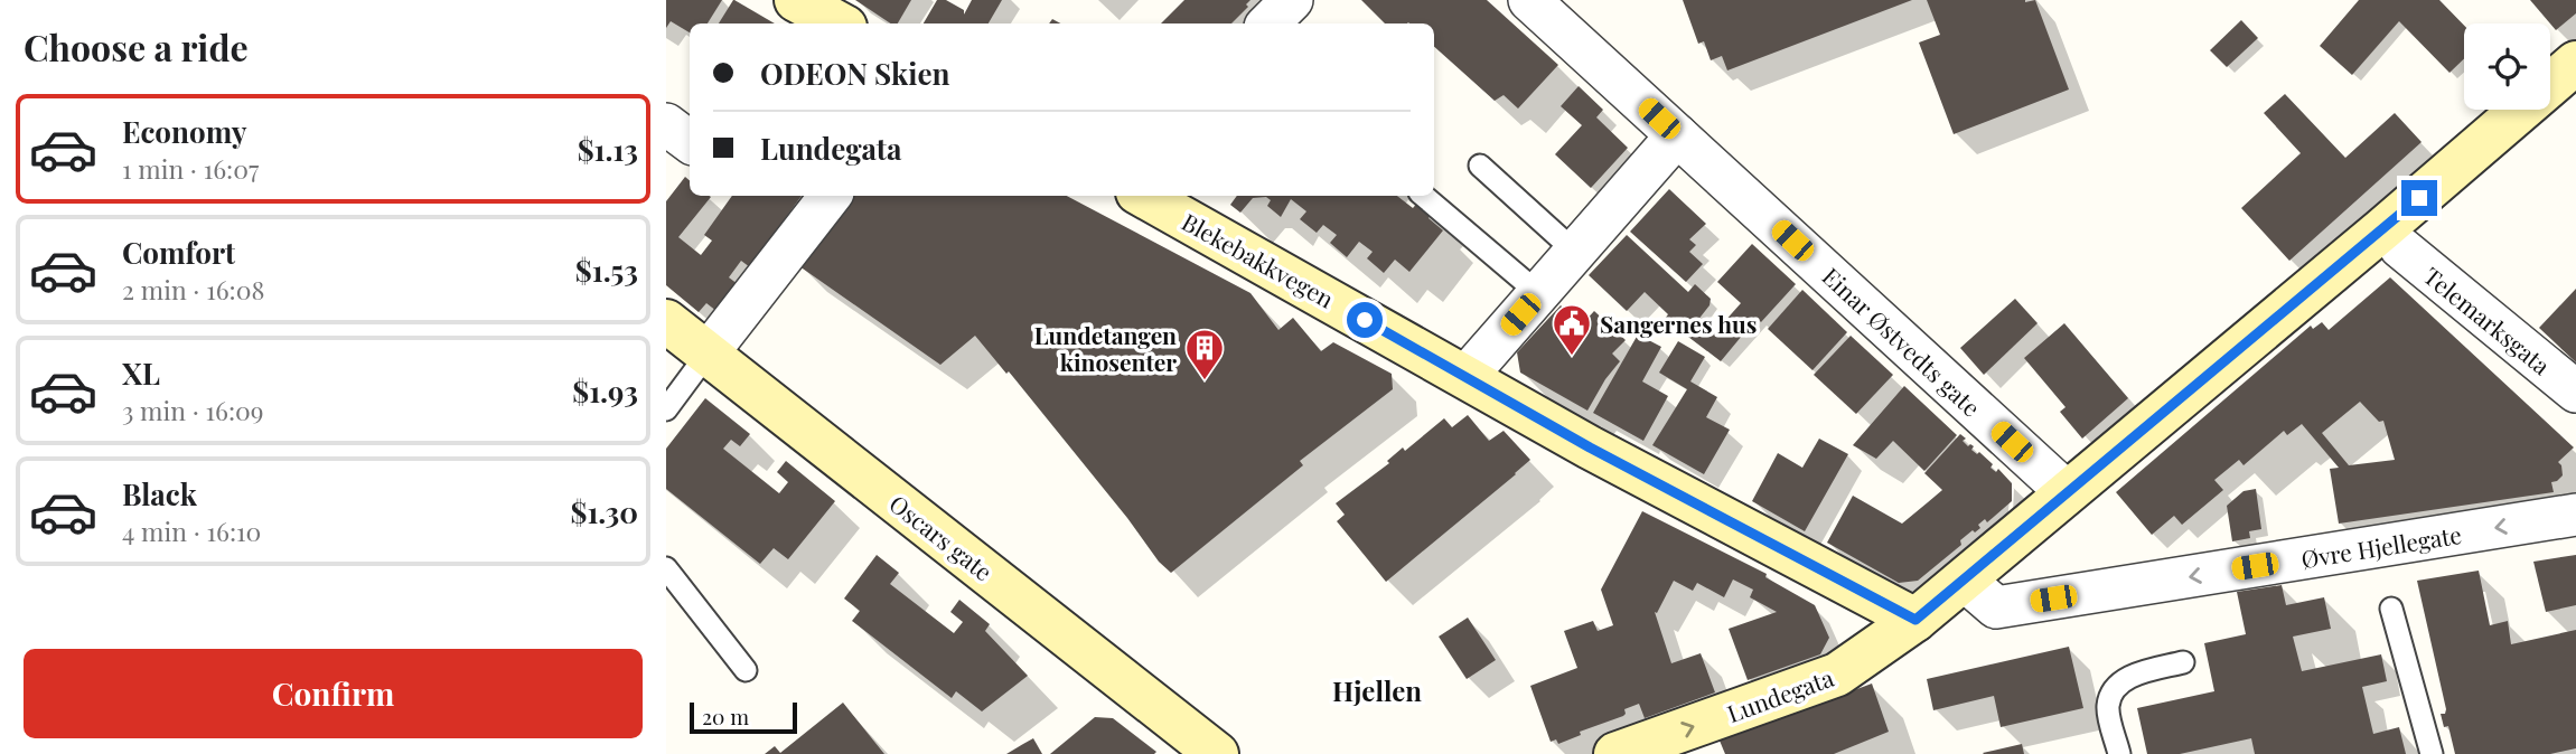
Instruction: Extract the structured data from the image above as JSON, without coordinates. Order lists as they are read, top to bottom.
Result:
{
  "streets": {
    "street": [
      "Blekebakkvegen",
      "Telemarksgata",
      "Einar Østvedts gate",
      "Oscars gate",
      "Øvre Hjellegate",
      "Lundegata"
    ]
  },
  "crossings": [
    ["Blekebakkvegen", "Lundegata"],
    ["Einar Østvedts gate", "Lundegata"],
    ["Øvre Hjellegate", "Lundegata"]
  ],
  "one_way": ["Øvre Hjellegate"],
  "districts": ["Hjellen"],
  "places": {
    "public building": ["Sangernes hus"],
    "building": ["Lundetangen kinosenter"]
  },
  "scale_bar": "20 m",
  "page": {
    "heading": "Choose a ride",
    "banner": ["ODEON Skien", "Lundegata"],
    "list": [
      {
        "name": "Economy",
        "note": "1 min · 16:07",
        "value": "$1.13"
      },
      {
        "name": "Comfort",
        "note": "2 min · 16:08",
        "value": "$1.53"
      },
      {
        "name": "XL",
        "note": "3 min · 16:09",
        "value": "$1.93"
      },
      {
        "name": "Black",
        "note": "4 min · 16:10",
        "value": "$1.30"
      }
    ],
    "buttons": "Confirm",
    "scale": "20 m"
  }
}
